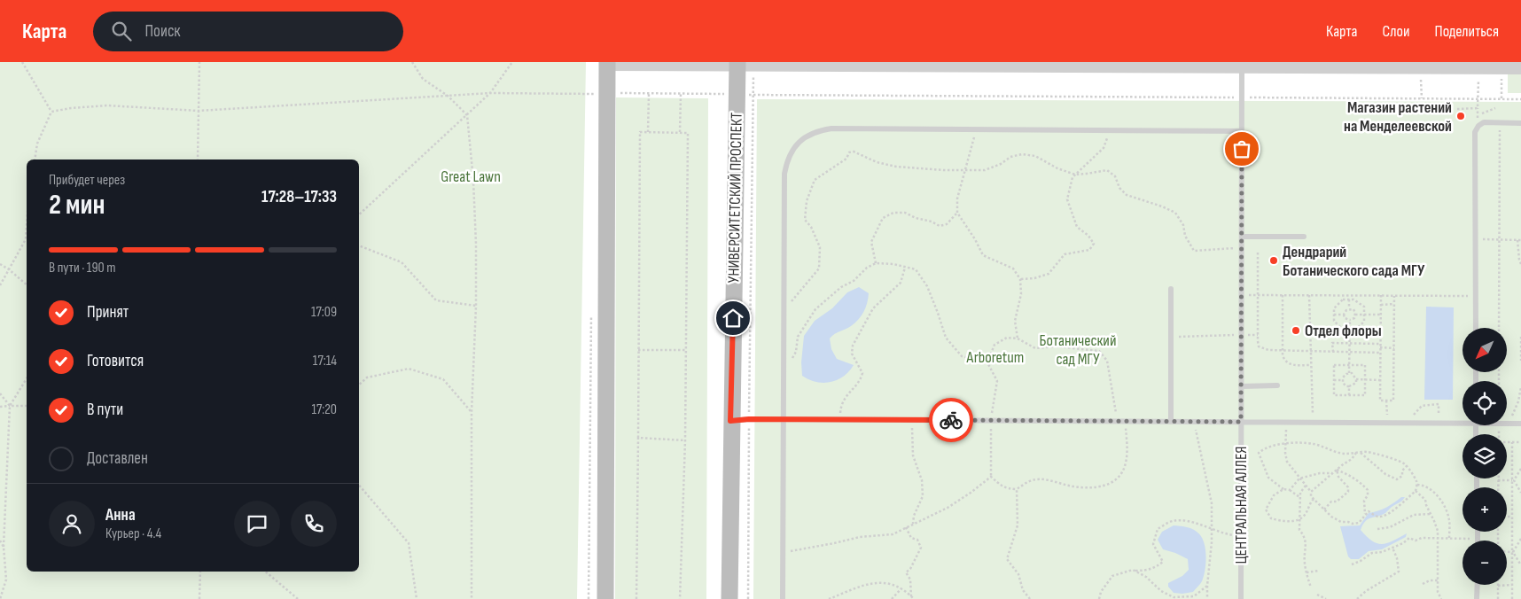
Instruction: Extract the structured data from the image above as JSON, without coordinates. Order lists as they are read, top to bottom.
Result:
{
  "streets": {
    "main road": ["УНИВЕРСИТЕТСКИЙ ПРОСПЕКТ"],
    "lane": ["ЦЕНТРАЛЬНАЯ АЛЛЕЯ"]
  },
  "parks": ["Great Lawn", "Ботанический сад МГУ", "Arboretum"],
  "places": ["Магазин растений на Менделеевской", "Дендрарий Ботанического сада МГУ", "Отдел флоры"],
  "north": "bottom left",
  "page": {
    "header": "Карта",
    "search": "Поиск",
    "nav": ["Карта", "Слои", "Поделиться"],
    "heading": ["2 мин", "Прибудет через", "17:28–17:33"],
    "panel": ["Анна", "Курьер · 4.4"],
    "bar": "В пути · 190 m",
    "list": [
      ["Принят", "17:09"],
      ["Готовится", "17:14"],
      ["В пути", "17:20"],
      "Доставлен"
    ],
    "map_buttons": ["+", "−"]
  }
}
